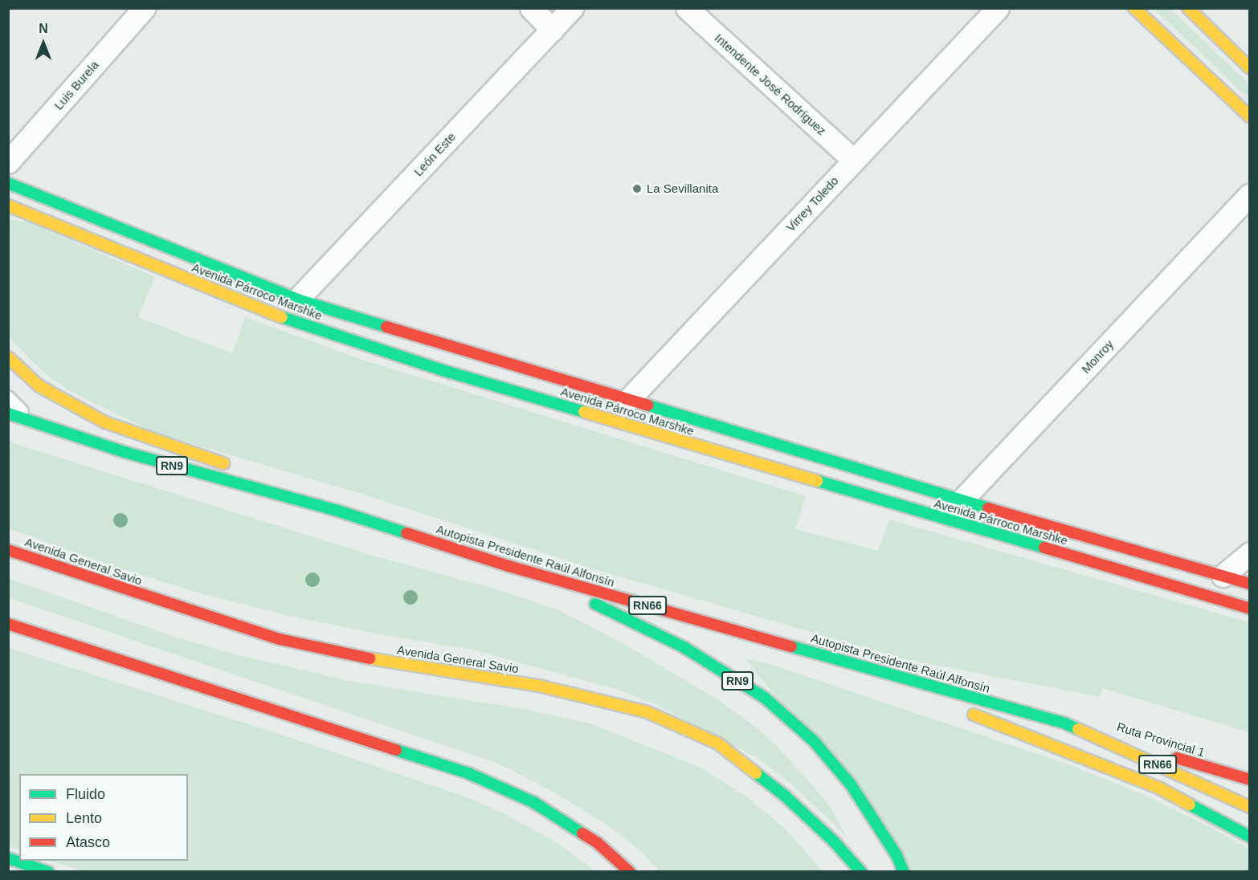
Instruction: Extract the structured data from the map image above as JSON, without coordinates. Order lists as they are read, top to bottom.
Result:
{
  "streets": {
    "main road": [
      "Avenida Párroco Marshke",
      "RN9",
      "Autopista Presidente Raúl Alfonsín",
      "Avenida General Savio",
      "RN66",
      "Ruta Provincial 1"
    ],
    "street": [
      "Intendente José Rodríguez",
      "Luis Burela",
      "León Este",
      "Virrey Toledo",
      "Monroy"
    ]
  },
  "crossings": [
    ["Intendente José Rodríguez", "Virrey Toledo"],
    ["León Este", "Avenida Párroco Marshke"],
    ["Virrey Toledo", "Avenida Párroco Marshke"],
    ["Avenida Párroco Marshke", "Monroy"],
    ["RN9", "Autopista Presidente Raúl Alfonsín"],
    ["Autopista Presidente Raúl Alfonsín", "Ruta Provincial 1"]
  ],
  "places": ["La Sevillanita"],
  "legend": ["Fluido", "Lento", "Atasco"],
  "north": "top"
}
